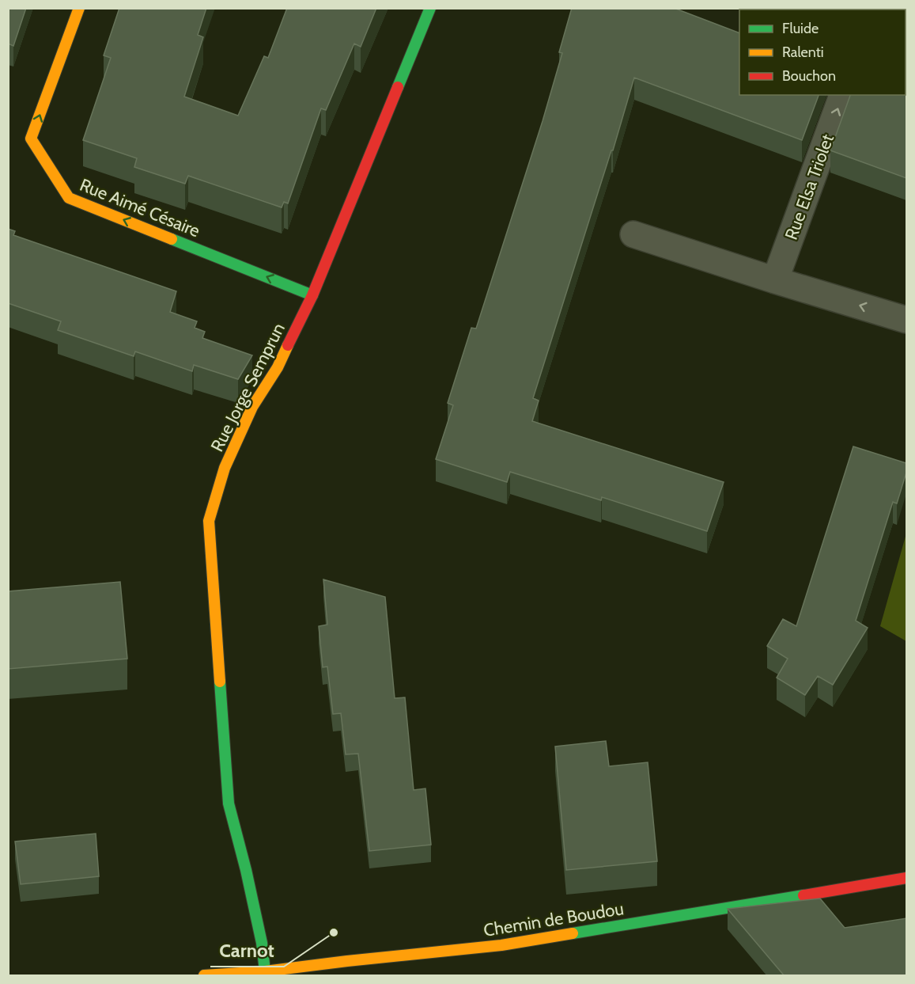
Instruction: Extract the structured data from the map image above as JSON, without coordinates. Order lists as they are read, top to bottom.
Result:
{
  "streets": {
    "street": [
      "Rue Elsa Triolet",
      "Rue Aimé Césaire",
      "Rue Jorge Semprun",
      "Chemin de Boudou"
    ]
  },
  "crossings": [
    ["Rue Aimé Césaire", "Rue Jorge Semprun"],
    ["Rue Jorge Semprun", "Chemin de Boudou"]
  ],
  "one_way": ["Rue Elsa Triolet"],
  "places": ["Carnot"],
  "legend": ["Fluide", "Ralenti", "Bouchon"]
}
